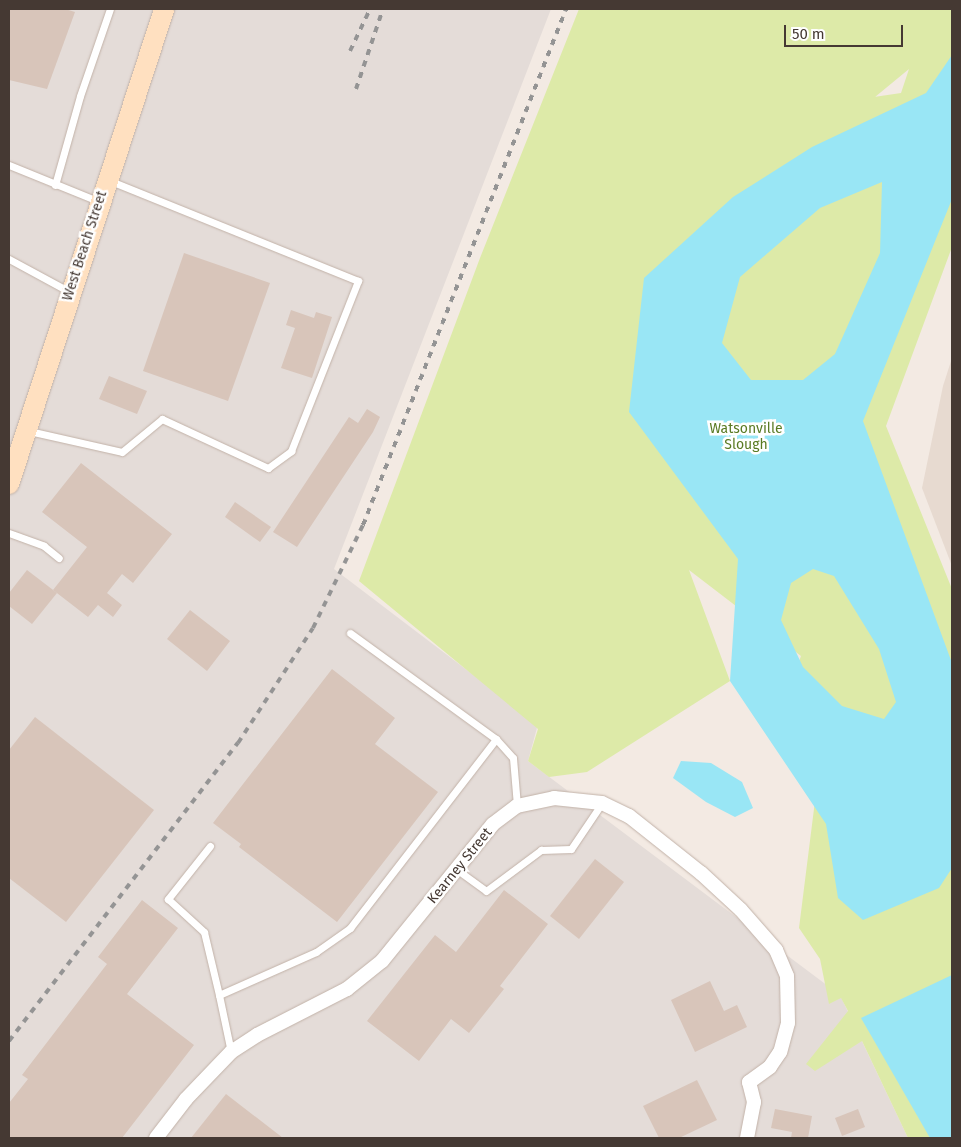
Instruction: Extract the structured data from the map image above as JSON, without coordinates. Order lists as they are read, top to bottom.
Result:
{
  "streets": {
    "main road": ["West Beach Street"],
    "street": ["Kearney Street"]
  },
  "parks": ["Watsonville Slough"],
  "scale_bar": "50 m"
}
